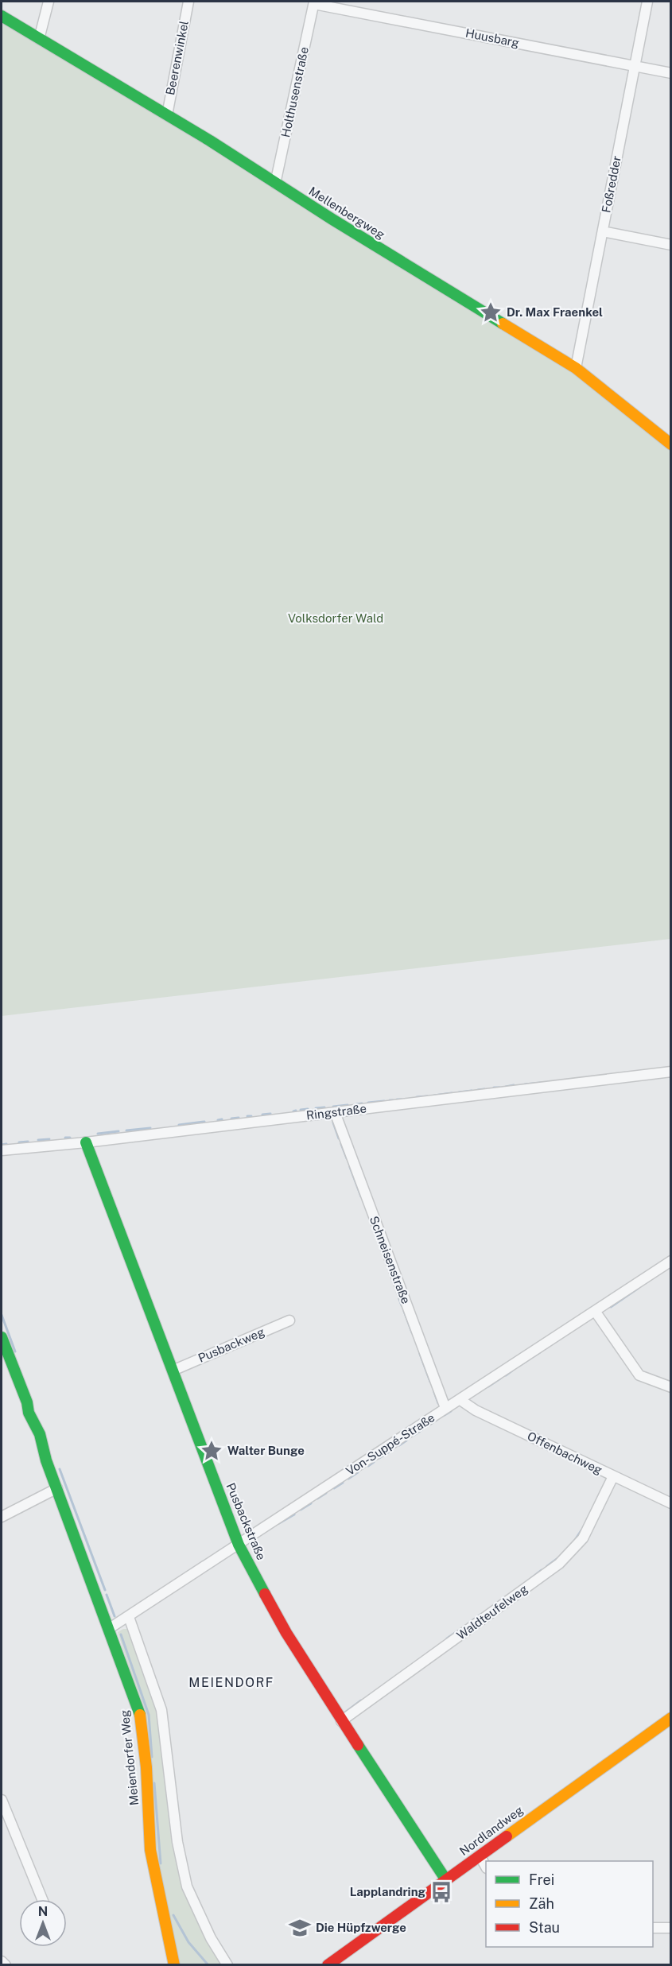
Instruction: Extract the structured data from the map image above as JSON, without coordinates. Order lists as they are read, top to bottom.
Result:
{
  "streets": {
    "street": [
      "Huusbarg",
      "Beerenwinkel",
      "Holthusenstraße",
      "Foßredder",
      "Mellenbergweg",
      "Ringstraße",
      "Schneisenstraße",
      "Pusbackweg",
      "Von-Suppé-Straße",
      "Offenbachweg",
      "Pusbackstraße",
      "Waldteufelweg",
      "Meiendorfer Weg",
      "Nordlandweg"
    ]
  },
  "crossings": [
    ["Huusbarg", "Holthusenstraße"],
    ["Huusbarg", "Foßredder"],
    ["Beerenwinkel", "Mellenbergweg"],
    ["Holthusenstraße", "Mellenbergweg"],
    ["Foßredder", "Mellenbergweg"],
    ["Ringstraße", "Schneisenstraße"],
    ["Ringstraße", "Pusbackstraße"],
    ["Schneisenstraße", "Von-Suppé-Straße"],
    ["Pusbackweg", "Pusbackstraße"],
    ["Von-Suppé-Straße", "Offenbachweg"],
    ["Von-Suppé-Straße", "Pusbackstraße"],
    ["Von-Suppé-Straße", "Meiendorfer Weg"],
    ["Offenbachweg", "Waldteufelweg"],
    ["Pusbackstraße", "Waldteufelweg"],
    ["Pusbackstraße", "Nordlandweg"]
  ],
  "districts": ["MEIENDORF"],
  "parks": ["Volksdorfer Wald"],
  "places": {
    "place": ["Dr. Max Fraenkel", "Walter Bunge"],
    "bus stop": ["Lapplandring"],
    "school or university": ["Die Hüpfzwerge"]
  },
  "legend": ["Frei", "Zäh", "Stau"],
  "north": "top"
}
